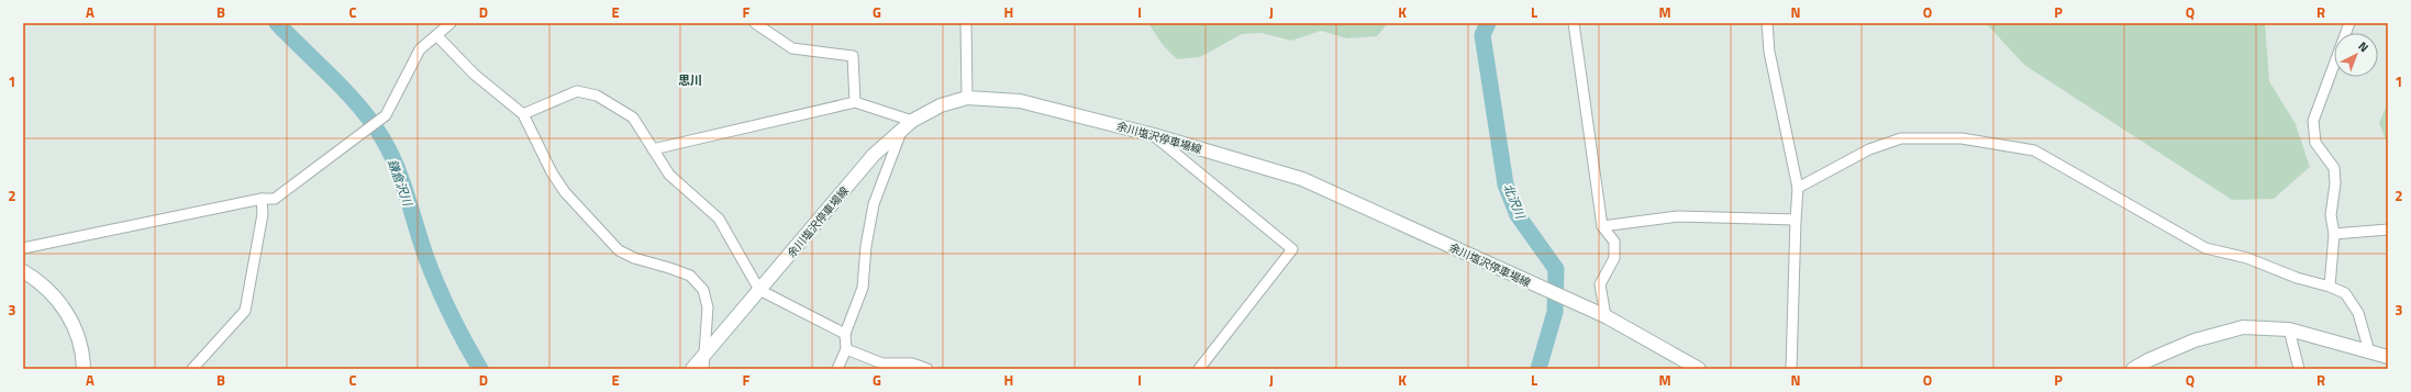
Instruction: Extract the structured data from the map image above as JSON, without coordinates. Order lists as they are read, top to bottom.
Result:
{
  "streets": {
    "main road": ["余川塩沢停車場線"]
  },
  "districts": ["思川"],
  "water": ["鎌倉沢川", "北沢川"],
  "north": "top right",
  "grid": {
    "columns": [
      "A",
      "B",
      "C",
      "D",
      "E",
      "F",
      "G",
      "H",
      "I",
      "J",
      "K",
      "L",
      "M",
      "N",
      "O",
      "P",
      "Q",
      "R"
    ],
    "rows": ["1", "2", "3"]
  }
}
